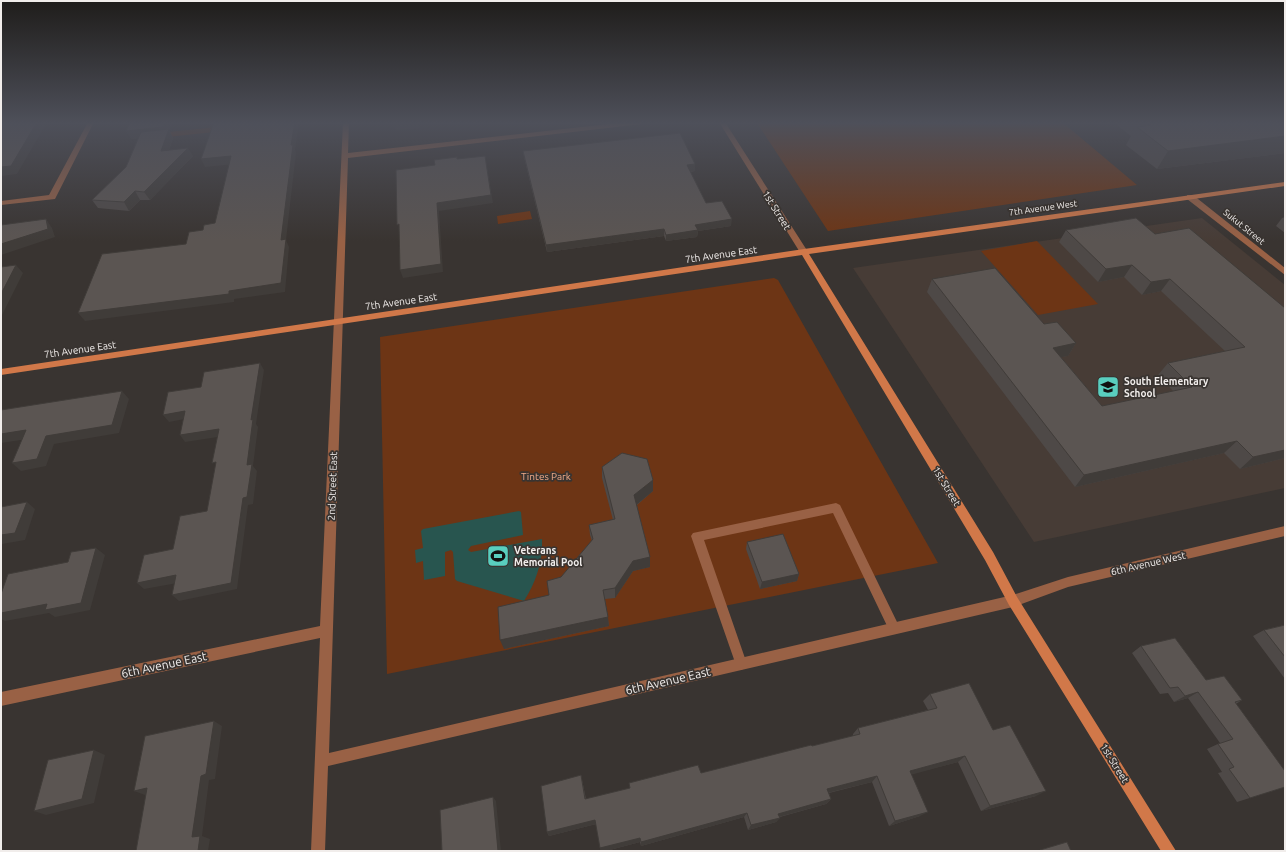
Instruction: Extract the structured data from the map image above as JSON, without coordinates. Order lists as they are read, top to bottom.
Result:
{
  "streets": {
    "street": [
      "7th Avenue West",
      "1st Street",
      "Sukut Street",
      "7th Avenue East",
      "2nd Street East",
      "6th Avenue West",
      "6th Avenue East"
    ]
  },
  "crossings": [
    ["7th Avenue West", "1st Street"],
    ["7th Avenue West", "Sukut Street"],
    ["7th Avenue West", "7th Avenue East"],
    ["1st Street", "7th Avenue East"],
    ["1st Street", "6th Avenue West"],
    ["1st Street", "6th Avenue East"],
    ["7th Avenue East", "2nd Street East"],
    ["2nd Street East", "6th Avenue East"],
    ["6th Avenue West", "6th Avenue East"]
  ],
  "parks": ["Tintes Park"],
  "places": {
    "school or university": ["South Elementary School"],
    "sports": ["Veterans Memorial Pool"]
  }
}
